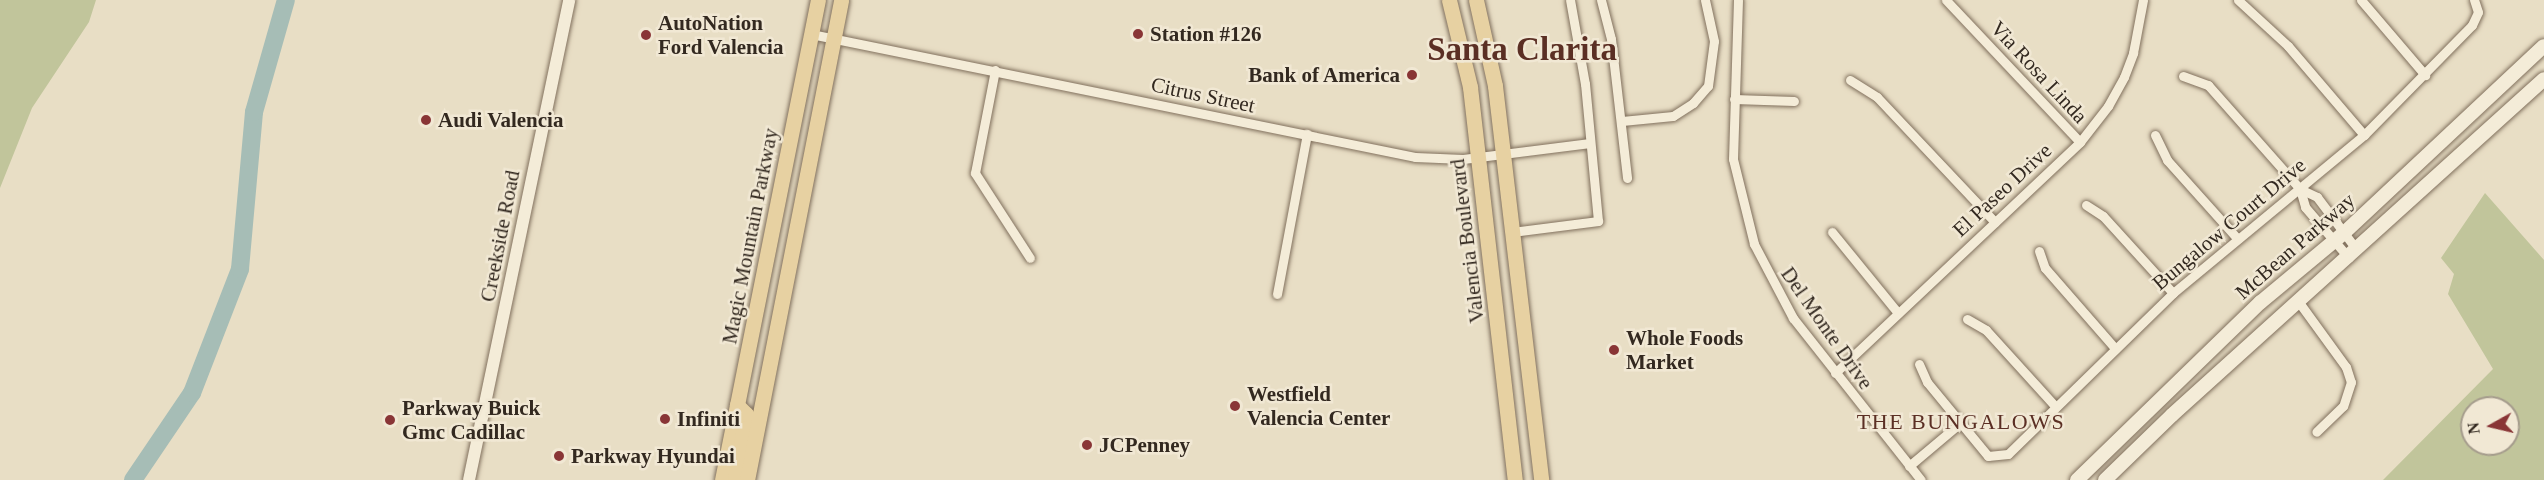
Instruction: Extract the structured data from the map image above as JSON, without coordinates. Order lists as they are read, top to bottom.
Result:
{
  "streets": {
    "main road": ["Magic Mountain Parkway", "Valencia Boulevard", "McBean Parkway"],
    "street": [
      "Via Rosa Linda",
      "Citrus Street",
      "El Paseo Drive",
      "Bungalow Court Drive",
      "Creekside Road",
      "Del Monte Drive"
    ]
  },
  "crossings": [
    ["Via Rosa Linda", "El Paseo Drive"],
    ["Citrus Street", "Magic Mountain Parkway"],
    ["Citrus Street", "Valencia Boulevard"],
    ["El Paseo Drive", "Del Monte Drive"]
  ],
  "districts": ["Santa Clarita", "THE BUNGALOWS"],
  "places": [
    "Station #126",
    "AutoNation Ford Valencia",
    "Bank of America",
    "Audi Valencia",
    "Whole Foods Market",
    "Westfield Valencia Center",
    "Infiniti",
    "Parkway Buick Gmc Cadillac",
    "JCPenney",
    "Parkway Hyundai"
  ],
  "north": "left"
}
